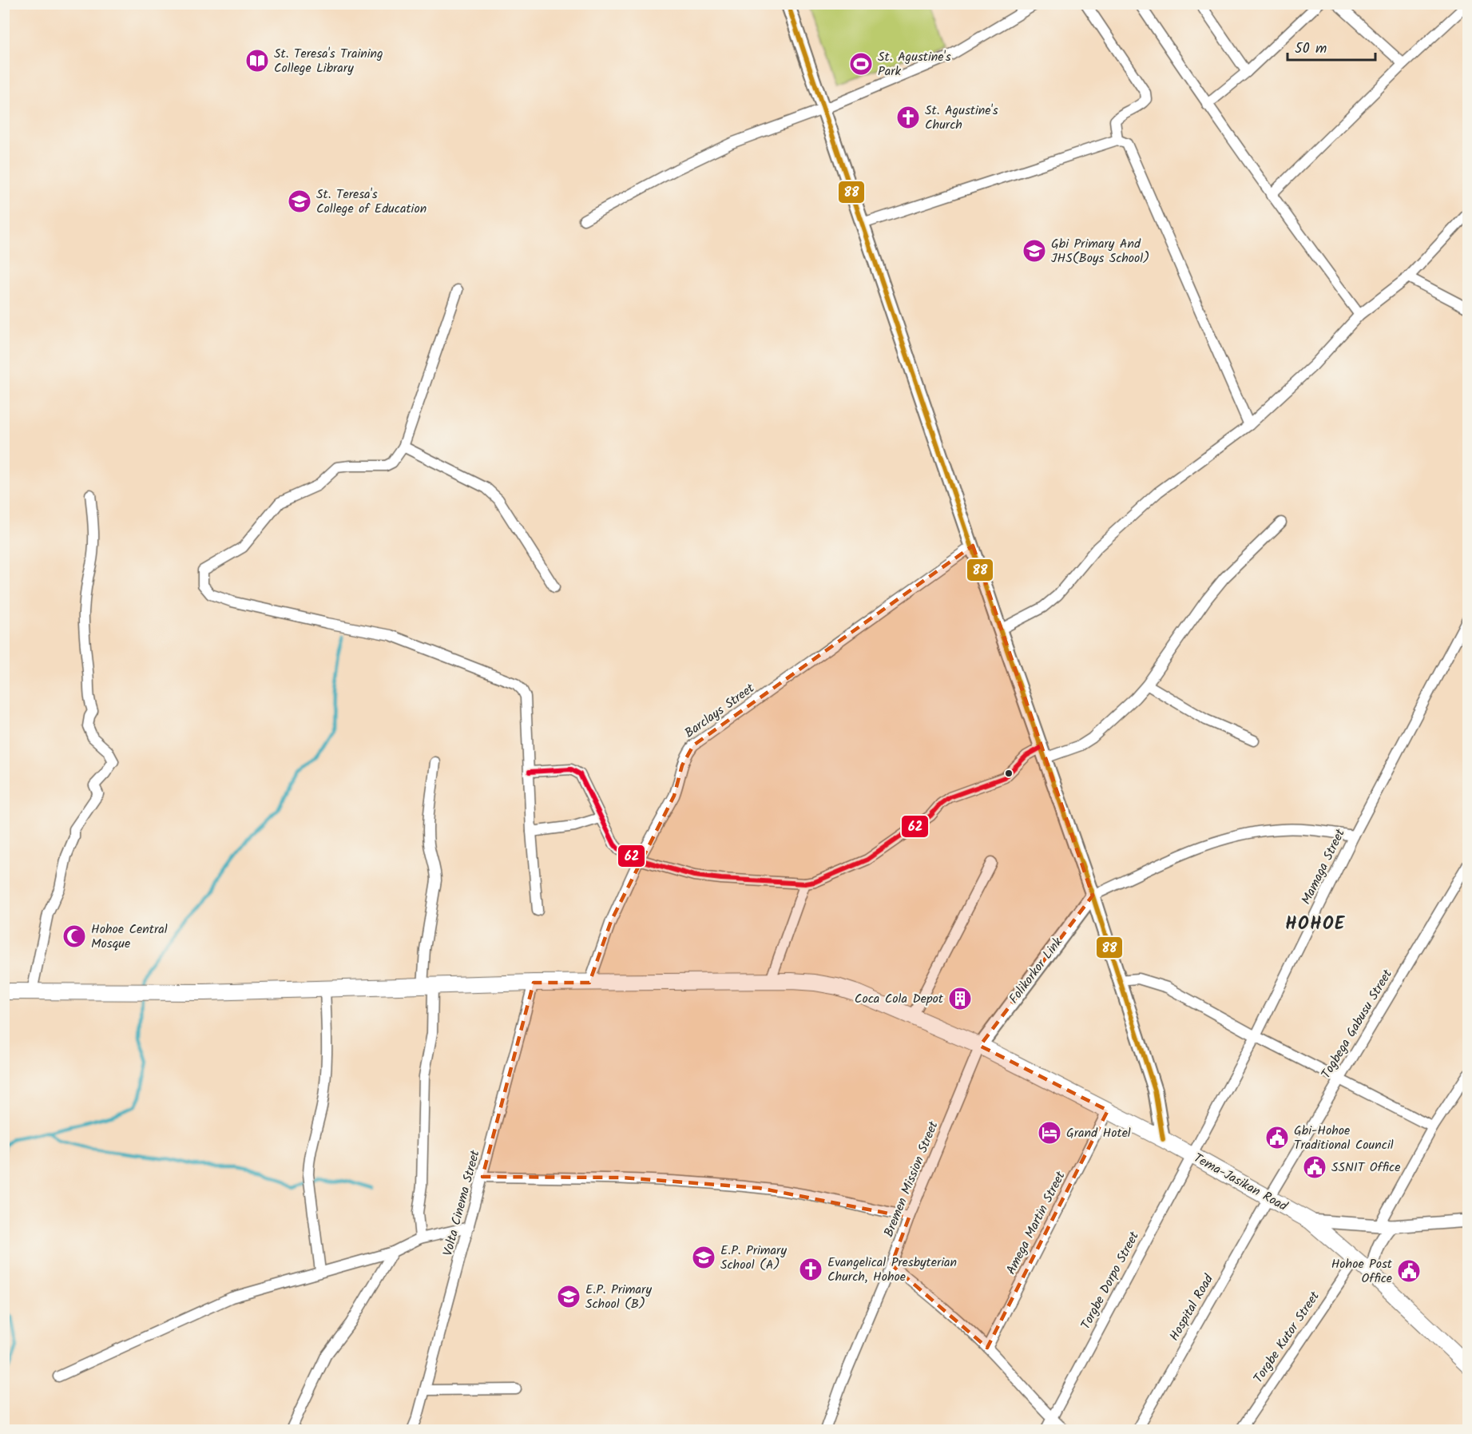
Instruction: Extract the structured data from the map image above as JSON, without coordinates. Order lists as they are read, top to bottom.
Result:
{
  "streets": {
    "highway": ["Tema-Jasikan Road"],
    "main road": ["Folikorkor Link"],
    "street": [
      "Barclays Street",
      "Mamaga Street",
      "Togbega Gabusu Street",
      "Bremen Mission Street",
      "Volta Cinema Street",
      "Amega Martin Street",
      "Torgbe Dorpo Street",
      "Hospital Road",
      "Torgbe Kutor Street"
    ]
  },
  "crossings": [
    ["Barclays Street", "Tema-Jasikan Road"],
    ["Mamaga Street", "Tema-Jasikan Road"],
    ["Mamaga Street", "Torgbe Dorpo Street"],
    ["Folikorkor Link", "Bremen Mission Street"],
    ["Folikorkor Link", "Tema-Jasikan Road"],
    ["Togbega Gabusu Street", "Tema-Jasikan Road"],
    ["Togbega Gabusu Street", "Hospital Road"],
    ["Bremen Mission Street", "Tema-Jasikan Road"],
    ["Tema-Jasikan Road", "Volta Cinema Street"],
    ["Tema-Jasikan Road", "Amega Martin Street"],
    ["Tema-Jasikan Road", "Torgbe Dorpo Street"],
    ["Tema-Jasikan Road", "Hospital Road"],
    ["Tema-Jasikan Road", "Torgbe Kutor Street"]
  ],
  "districts": ["HOHOE"],
  "places": {
    "library": ["St. Teresa's Training College Library"],
    "sports": ["St. Agustine's Park"],
    "church": ["St. Agustine's Church", "Evangelical Presbyterian Church, Hohoe"],
    "school or university": [
      "St. Teresa's College of Education",
      "Gbi Primary And JHS(Boys School)",
      "E.P. Primary School (A)",
      "E.P. Primary School (B)"
    ],
    "mosque": ["Hohoe Central Mosque"],
    "building": ["Coca Cola Depot"],
    "hotel": ["Grand Hotel"],
    "public building": ["Gbi-Hohoe Traditional Council", "SSNIT Office", "Hohoe Post Office"]
  },
  "lines": ["transit line 88", "transit line 62"],
  "scale_bar": "50 m"
}
